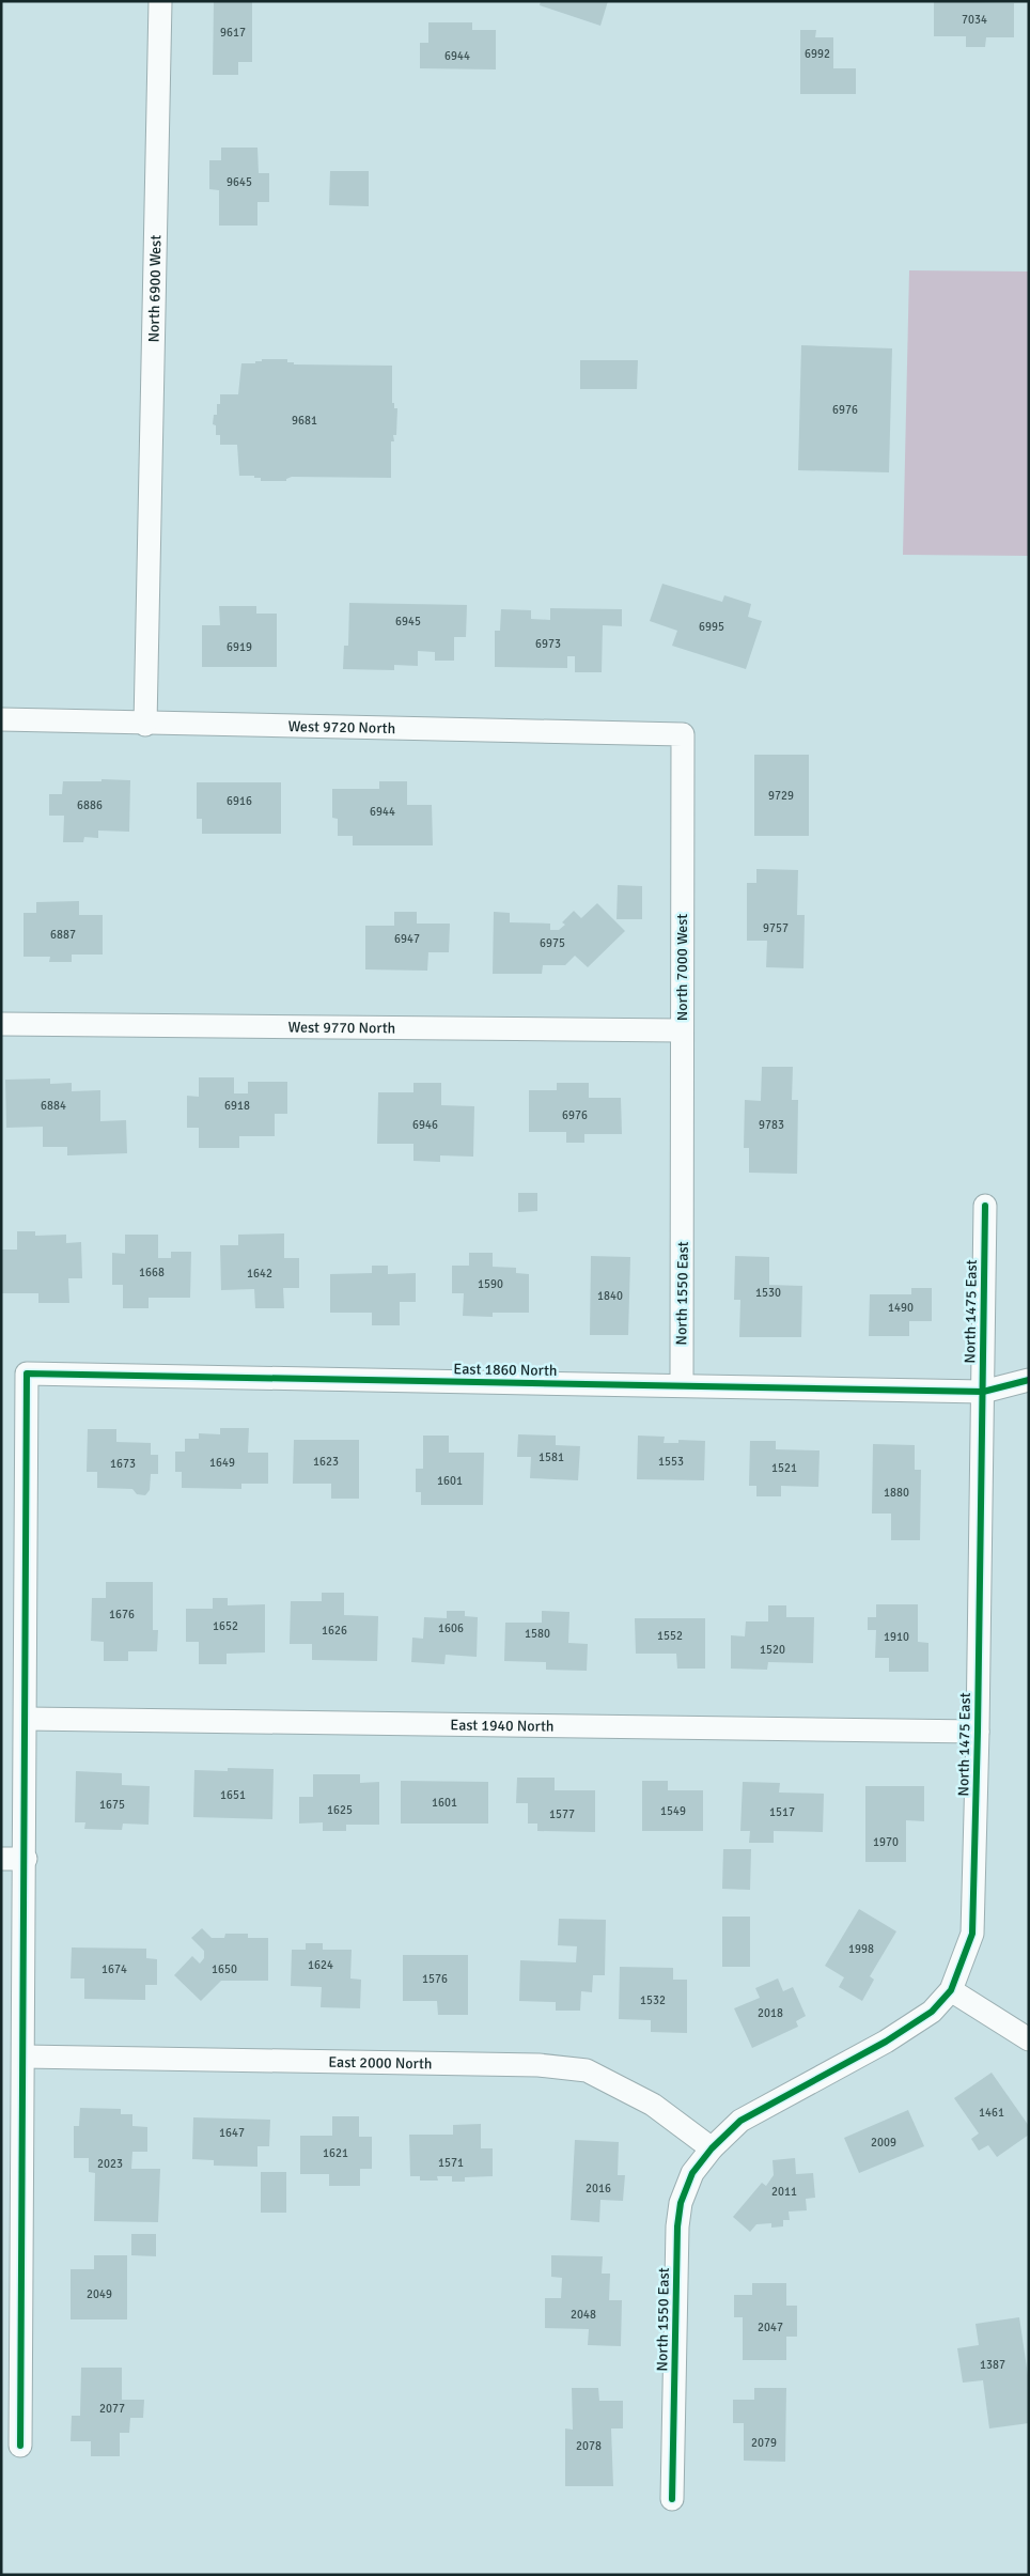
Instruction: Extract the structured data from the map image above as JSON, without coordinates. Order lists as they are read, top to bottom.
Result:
{
  "streets": {
    "street": [
      "North 6900 West",
      "West 9720 North",
      "North 7000 West",
      "West 9770 North",
      "North 1550 East",
      "North 1475 East",
      "East 1860 North",
      "East 1940 North",
      "East 2000 North"
    ]
  },
  "crossings": [
    ["North 6900 West", "West 9720 North"],
    ["West 9720 North", "North 7000 West"],
    ["North 7000 West", "West 9770 North"],
    ["North 7000 West", "North 1550 East"],
    ["North 1550 East", "North 1475 East"],
    ["North 1550 East", "East 1860 North"],
    ["North 1550 East", "East 2000 North"],
    ["North 1475 East", "East 1860 North"],
    ["North 1475 East", "East 1940 North"],
    ["North 1475 East", "East 2000 North"],
    ["East 1860 North", "East 1940 North"]
  ],
  "house_numbers": [
    "7034",
    "9617",
    "6992",
    "6944",
    "9645",
    "6976",
    "9681",
    "6945",
    "6995",
    "6973",
    "6919",
    "9729",
    "6916",
    "6886",
    "6944",
    "9757",
    "6887",
    "6947",
    "6975",
    "6884",
    "6918",
    "6976",
    "6946",
    "9783",
    "1668",
    "1642",
    "1590",
    "1530",
    "1840",
    "1490",
    "1581",
    "1623",
    "1553",
    "1649",
    "1673",
    "1521",
    "1601",
    "1880",
    "1676",
    "1652",
    "1606",
    "1626",
    "1580",
    "1552",
    "1910",
    "1520",
    "1651",
    "1601",
    "1675",
    "1625",
    "1549",
    "1517",
    "1577",
    "1970",
    "1998",
    "1624",
    "1674",
    "1650",
    "1576",
    "1532",
    "2018",
    "1461",
    "1647",
    "2009",
    "1621",
    "1571",
    "2023",
    "2016",
    "2011",
    "2049",
    "2048",
    "2047",
    "1387",
    "2077",
    "2079",
    "2078"
  ]
}
